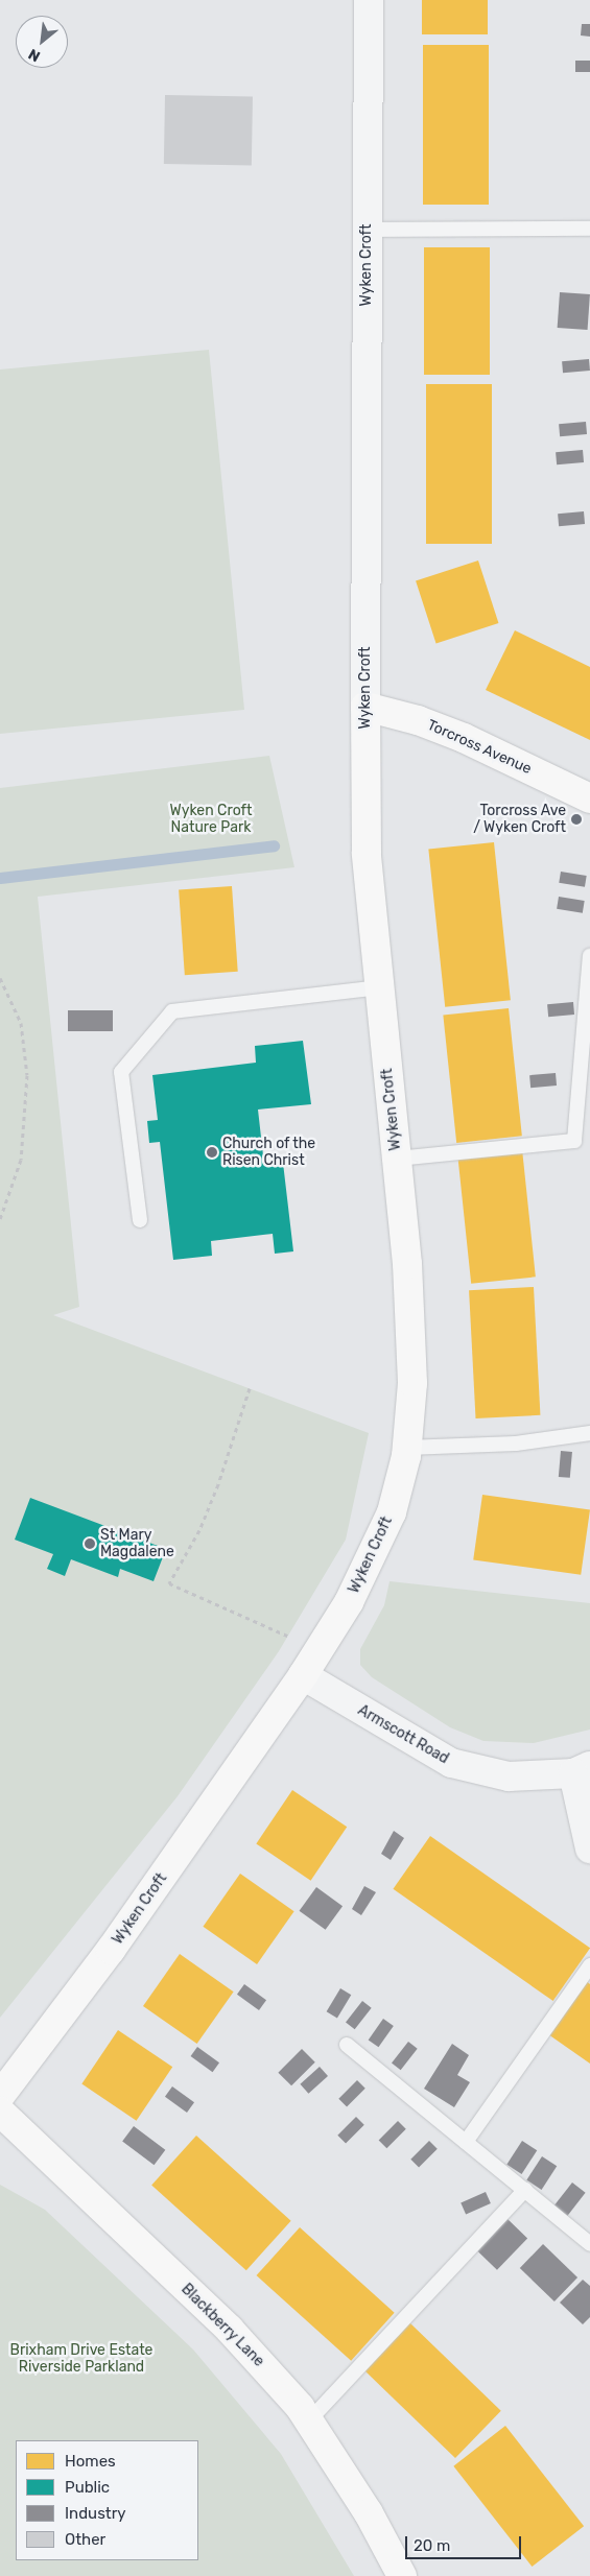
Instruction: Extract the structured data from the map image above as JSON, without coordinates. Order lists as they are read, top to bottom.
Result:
{
  "streets": {
    "street": [
      "Wyken Croft",
      "Torcross Avenue",
      "Armscott Road",
      "Blackberry Lane"
    ]
  },
  "crossings": [
    ["Wyken Croft", "Torcross Avenue"],
    ["Wyken Croft", "Armscott Road"]
  ],
  "parks": ["Wyken Croft Nature Park", "Brixham Drive Estate Riverside Parkland"],
  "places": ["Torcross Ave / Wyken Croft", "Church of the Risen Christ", "St Mary Magdalene"],
  "legend": [
    "Homes",
    "Public",
    "Industry",
    "Other"
  ],
  "scale_bar": "20 m",
  "north": "bottom left"
}
